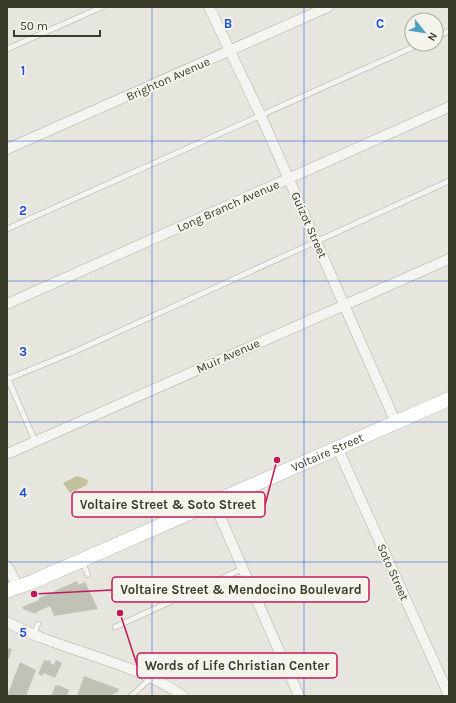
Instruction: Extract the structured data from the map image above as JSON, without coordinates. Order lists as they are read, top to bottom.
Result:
{
  "streets": {
    "main road": ["Voltaire Street"],
    "street": [
      "Brighton Avenue",
      "Long Branch Avenue",
      "Guizot Street",
      "Muir Avenue",
      "Soto Street"
    ]
  },
  "crossings": [
    ["Brighton Avenue", "Guizot Street"],
    ["Long Branch Avenue", "Guizot Street"],
    ["Guizot Street", "Muir Avenue"],
    ["Guizot Street", "Voltaire Street"],
    ["Voltaire Street", "Soto Street"]
  ],
  "places": ["Voltaire Street & Soto Street", "Voltaire Street & Mendocino Boulevard", "Words of Life Christian Center"],
  "scale_bar": "50 m",
  "north": "bottom right",
  "grid": {
    "columns": ["B", "C"],
    "rows": [
      "1",
      "2",
      "3",
      "4",
      "5"
    ]
  }
}
